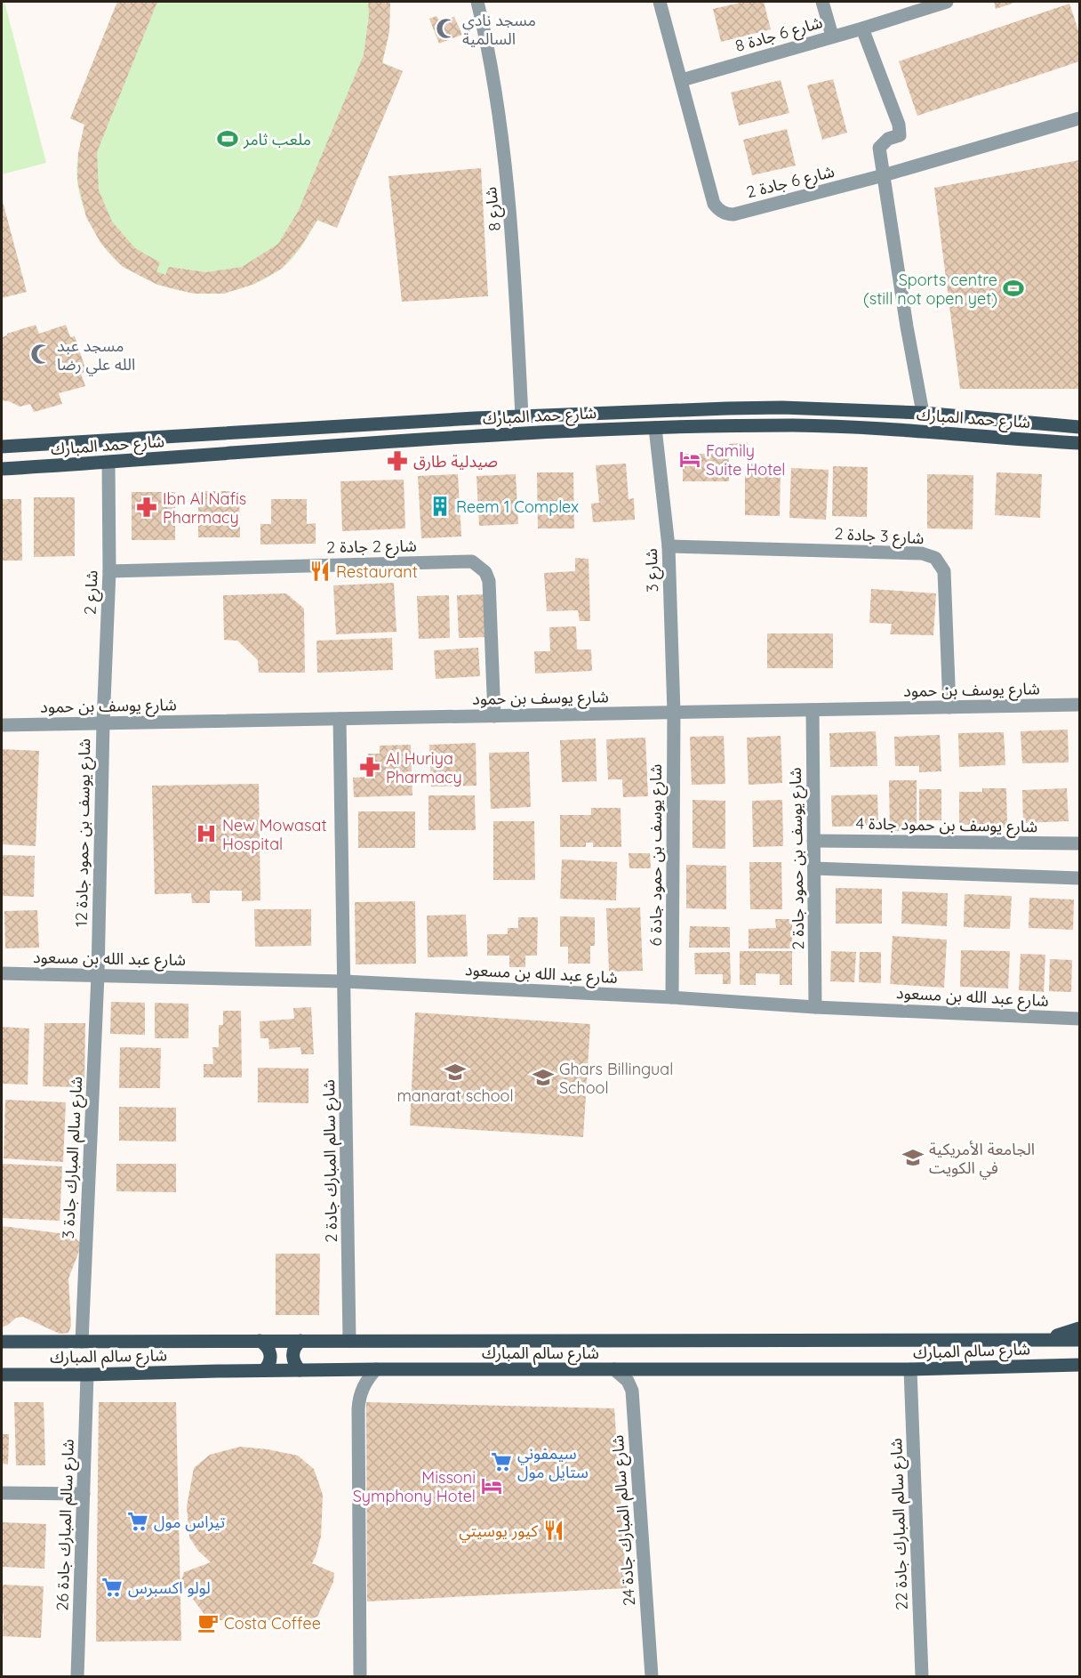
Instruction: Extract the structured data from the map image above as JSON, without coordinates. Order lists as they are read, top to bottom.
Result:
{
  "streets": {
    "main road": ["شارع حمد المبارك", "شارع سالم المبارك"],
    "street": [
      "شارع 6 جادة 8",
      "شارع 6 جادة 2",
      "شارع 8",
      "شارع 3 جادة 2",
      "شارع 2 جادة 2",
      "شارع 3",
      "شارع 2",
      "شارع يوسف بن حمود",
      "شارع يوسف بن حمود جادة 4",
      "شارع يوسف بن حمود جادة 12",
      "شارع يوسف بن حمود جادة 6",
      "شارع يوسف بن حمود جادة 2",
      "شارع عبد الله بن مسعود",
      "شارع سالم المبارك جادة 3",
      "شارع سالم المبارك جادة 2",
      "شارع سالم المبارك جادة 24",
      "شارع سالم المبارك جادة 22",
      "شارع سالم المبارك جادة 26"
    ]
  },
  "crossings": [
    ["شارع 6 جادة 8", "شارع 6 جادة 2"],
    ["شارع 8", "شارع حمد المبارك"],
    ["شارع حمد المبارك", "شارع 3"],
    ["شارع حمد المبارك", "شارع 2"],
    ["شارع 3 جادة 2", "شارع 3"],
    ["شارع 3 جادة 2", "شارع يوسف بن حمود"],
    ["شارع 2 جادة 2", "شارع 2"],
    ["شارع 2 جادة 2", "شارع يوسف بن حمود"],
    ["شارع 3", "شارع يوسف بن حمود"],
    ["شارع 3", "شارع يوسف بن حمود جادة 6"],
    ["شارع 2", "شارع يوسف بن حمود"],
    ["شارع 2", "شارع يوسف بن حمود جادة 12"],
    ["شارع يوسف بن حمود", "شارع يوسف بن حمود جادة 12"],
    ["شارع يوسف بن حمود", "شارع يوسف بن حمود جادة 6"],
    ["شارع يوسف بن حمود", "شارع يوسف بن حمود جادة 2"],
    ["شارع يوسف بن حمود", "شارع سالم المبارك جادة 2"],
    ["شارع يوسف بن حمود جادة 4", "شارع يوسف بن حمود جادة 2"],
    ["شارع يوسف بن حمود جادة 12", "شارع عبد الله بن مسعود"],
    ["شارع يوسف بن حمود جادة 12", "شارع سالم المبارك جادة 3"],
    ["شارع يوسف بن حمود جادة 6", "شارع عبد الله بن مسعود"],
    ["شارع يوسف بن حمود جادة 2", "شارع عبد الله بن مسعود"],
    ["شارع عبد الله بن مسعود", "شارع سالم المبارك جادة 3"],
    ["شارع عبد الله بن مسعود", "شارع سالم المبارك جادة 2"],
    ["شارع سالم المبارك جادة 3", "شارع سالم المبارك"],
    ["شارع سالم المبارك جادة 2", "شارع سالم المبارك"],
    ["شارع سالم المبارك", "شارع سالم المبارك جادة 24"],
    ["شارع سالم المبارك", "شارع سالم المبارك جادة 22"],
    ["شارع سالم المبارك", "شارع سالم المبارك جادة 26"]
  ],
  "places": {
    "mosque": ["مسجد نادي السالمية", "مسجد عبد الله علي رضا"],
    "sports": ["ملعب ثامر", "Sports centre (still not open yet)"],
    "hotel": ["Family Suite Hotel", "Missoni Symphony Hotel"],
    "pharmacy": ["صيدلية طارق", "Ibn Al Nafis Pharmacy", "Al Huriya Pharmacy"],
    "building": ["Reem 1 Complex"],
    "restaurant": ["Restaurant", "كيور يوسيتي"],
    "hospital": ["New Mowasat Hospital"],
    "school or university": ["manarat school", "Ghars Billingual School", "الجامعة الأمريكية في الكويت"],
    "supermarket": ["سيمفوني ستايل مول", "تيراس مول", "لولو اكسبرس"],
    "cafe": ["Costa Coffee"]
  }
}
